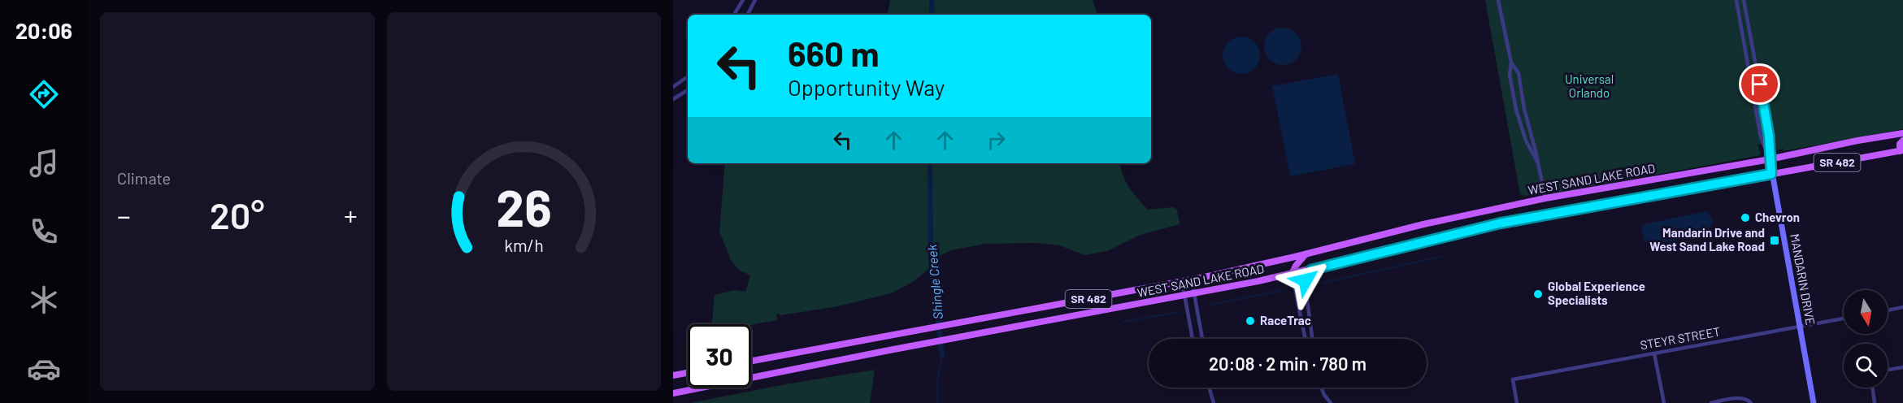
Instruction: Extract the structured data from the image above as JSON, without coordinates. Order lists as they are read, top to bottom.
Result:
{
  "streets": {
    "main road": ["SR 482", "WEST SAND LAKE ROAD"],
    "street": ["MANDARIN DRIVE", "STEYR STREET"]
  },
  "crossings": [
    ["WEST SAND LAKE ROAD", "MANDARIN DRIVE"],
    ["MANDARIN DRIVE", "STEYR STREET"]
  ],
  "water": ["Shingle Creek"],
  "parks": ["Universal Orlando"],
  "places": {
    "other": ["Chevron", "Global Experience Specialists", "RaceTrac"],
    "transit": ["Mandarin Drive and West Sand Lake Road"]
  },
  "north": "bottom",
  "page": {
    "tabs": "20:06",
    "tile": "Climate",
    "turn": ["660 m", "Opportunity Way"],
    "heat": ["−", "20°", "+"],
    "limit": "30",
    "trip": "20:08 · 2 min · 780 m",
    "gauge": ["26", "km/h"]
  }
}
